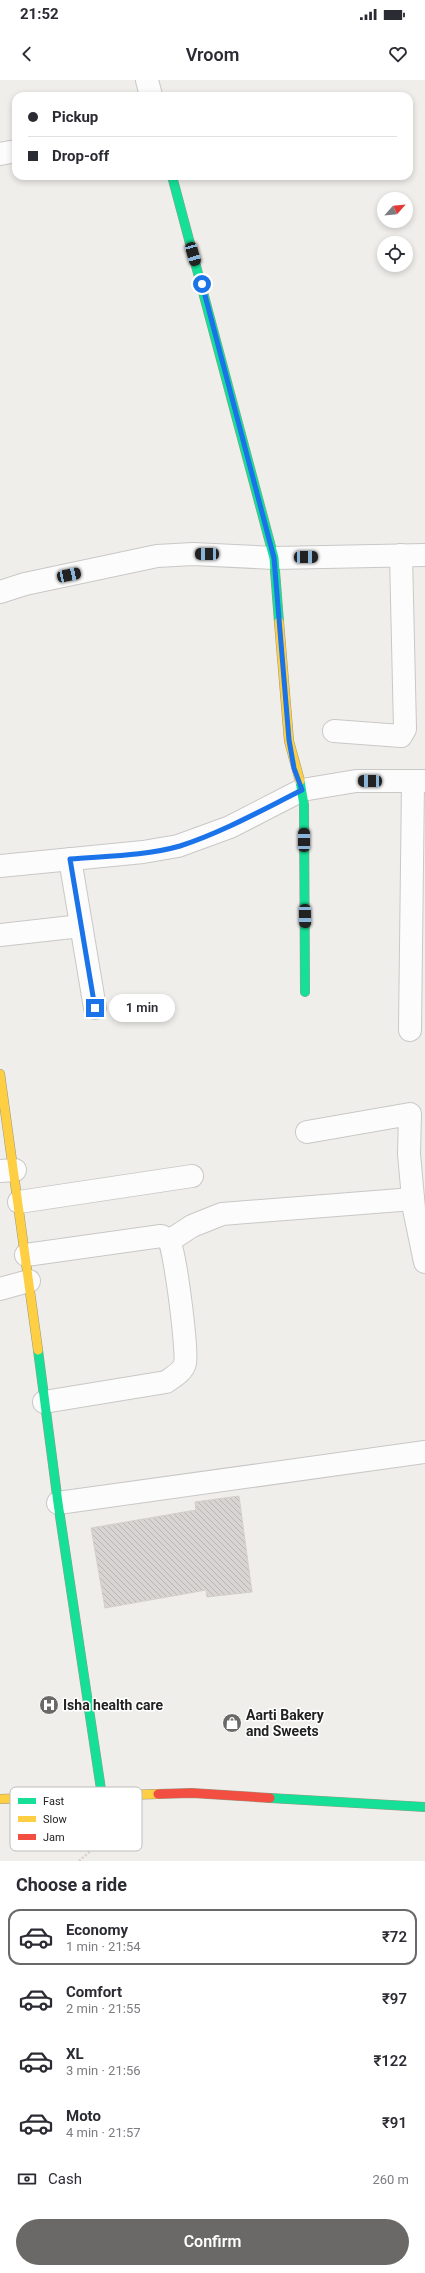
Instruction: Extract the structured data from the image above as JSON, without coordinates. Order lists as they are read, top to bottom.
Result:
{
  "places": {
    "hospital": ["Isha health care"],
    "shop": ["Aarti Bakery and Sweets"]
  },
  "legend": ["Fast", "Slow", "Jam"],
  "north": "top right",
  "page": {
    "status": "21:52",
    "header": "Vroom",
    "banner": ["Pickup", "Drop-off"],
    "bubble": "1 min",
    "heading": "Choose a ride",
    "list": [
      {
        "name": "Economy",
        "note": "1 min · 21:54",
        "value": "₹72"
      },
      {
        "name": "Comfort",
        "note": "2 min · 21:55",
        "value": "₹97"
      },
      {
        "name": "XL",
        "note": "3 min · 21:56",
        "value": "₹122"
      },
      {
        "name": "Moto",
        "note": "4 min · 21:57",
        "value": "₹91"
      }
    ],
    "pay": ["Cash", "260 m"],
    "buttons": "Confirm"
  }
}
